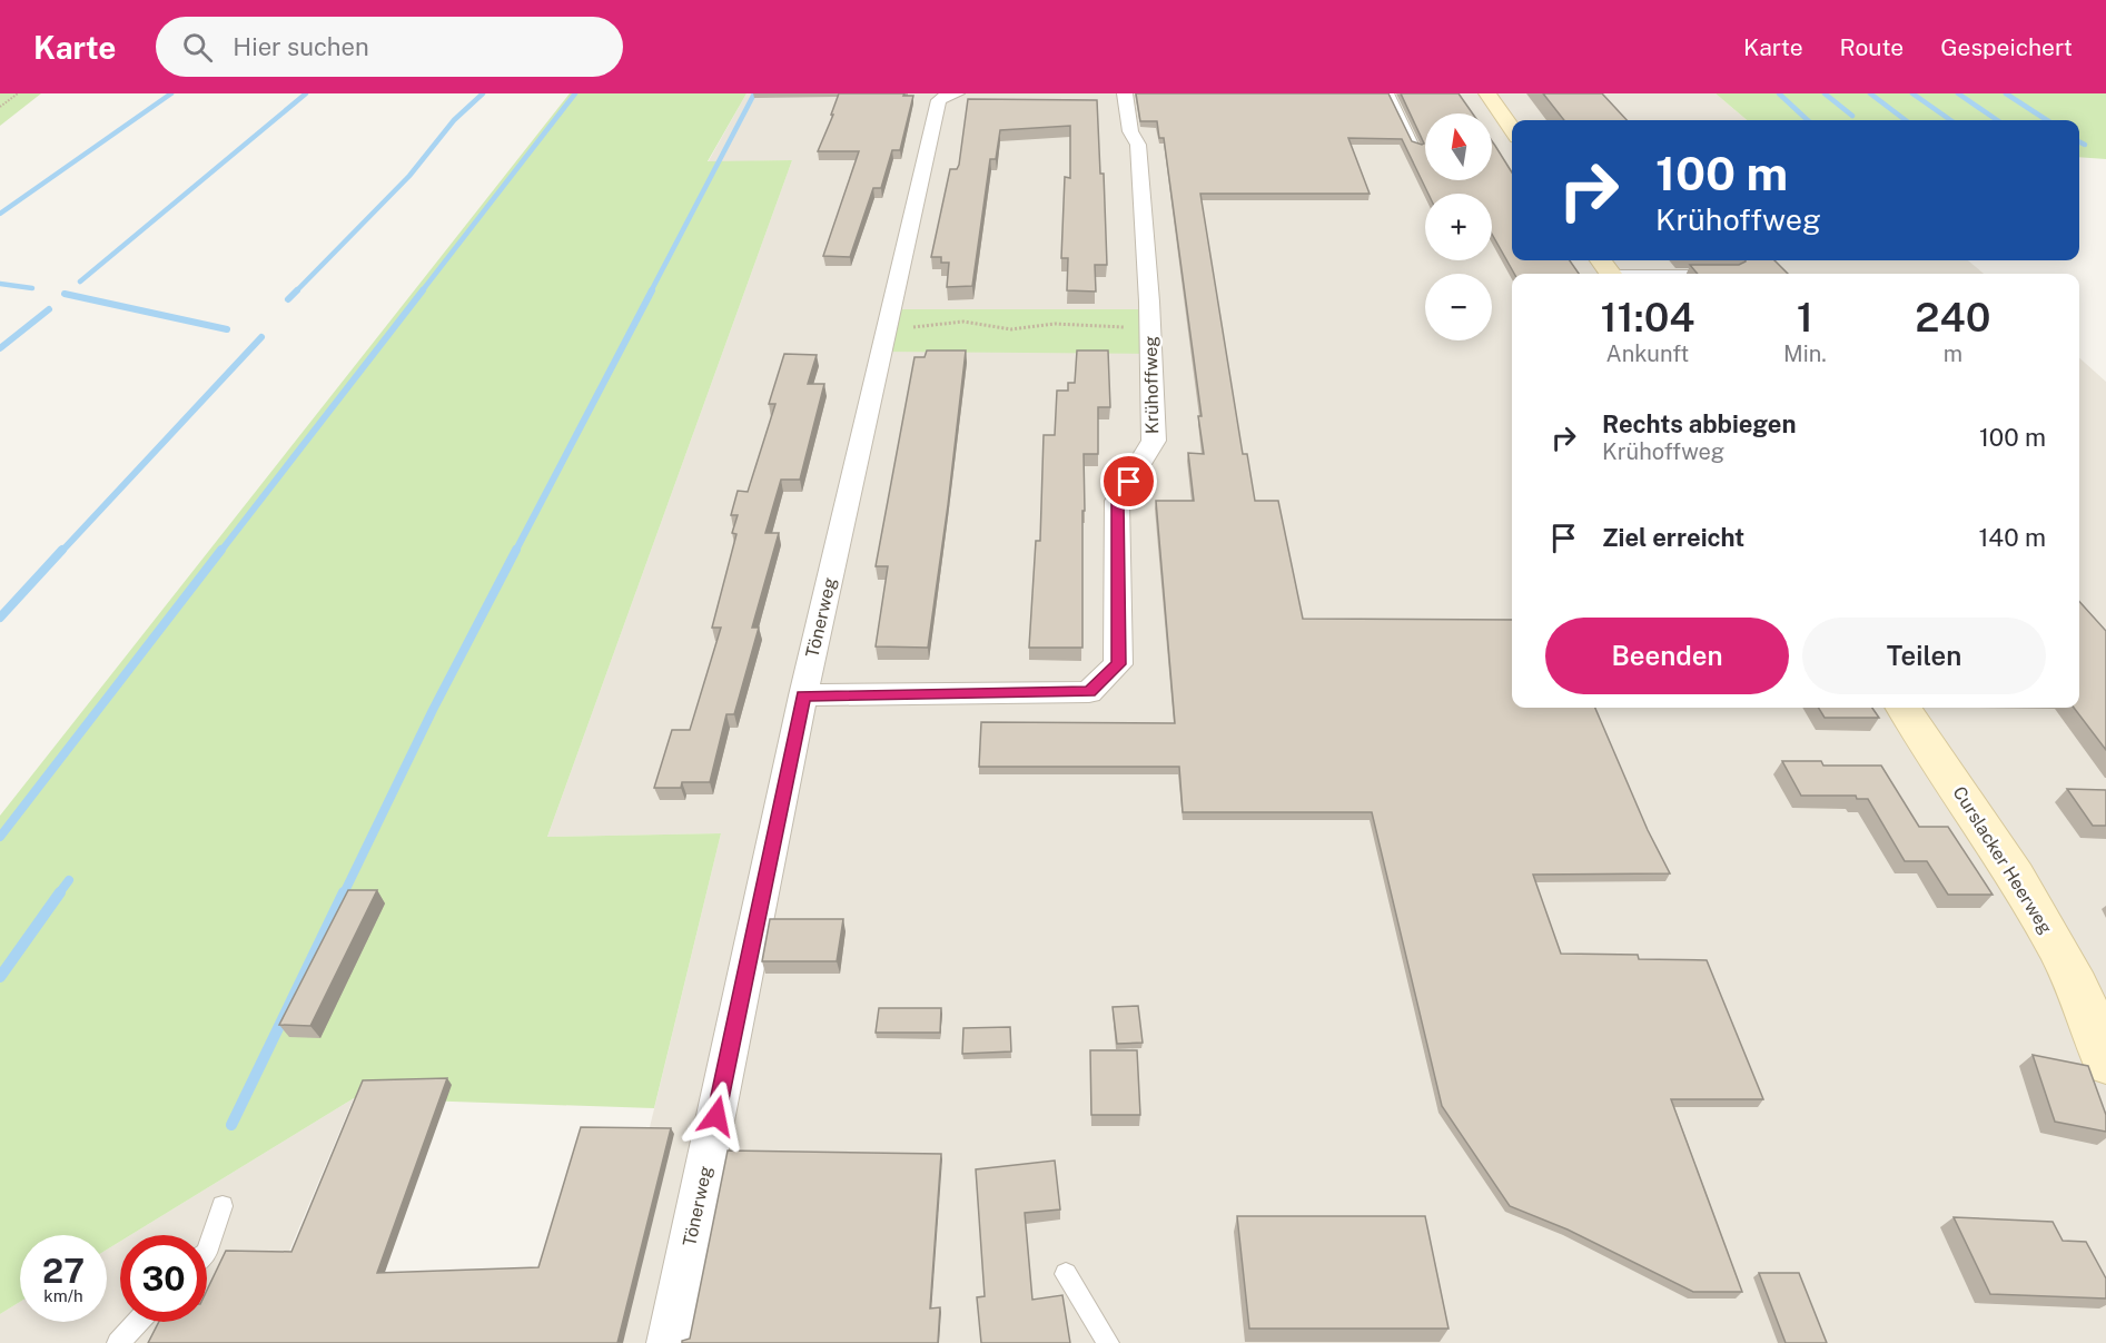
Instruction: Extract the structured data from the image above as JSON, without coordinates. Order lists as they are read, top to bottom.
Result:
{
  "streets": {
    "main road": ["Curslacker Heerweg"],
    "street": ["Krühoffweg", "Tönerweg"]
  },
  "crossings": [
    ["Krühoffweg", "Tönerweg"]
  ],
  "north": "top",
  "page": {
    "header": "Karte",
    "search": "Hier suchen",
    "nav": ["Karte", "Route", "Gespeichert"],
    "map_buttons": ["+", "−"],
    "turn": ["100 m", "Krühoffweg"],
    "eta": [
      "11:04",
      "Ankunft",
      "1",
      "Min.",
      "240",
      "m"
    ],
    "list": [
      {
        "name": "Rechts abbiegen",
        "note": "Krühoffweg",
        "value": "100 m"
      },
      {
        "name": "Ziel erreicht",
        "value": "140 m"
      }
    ],
    "buttons": ["Beenden", "Teilen"],
    "speed": "27 km/h",
    "limit": "30"
  }
}
